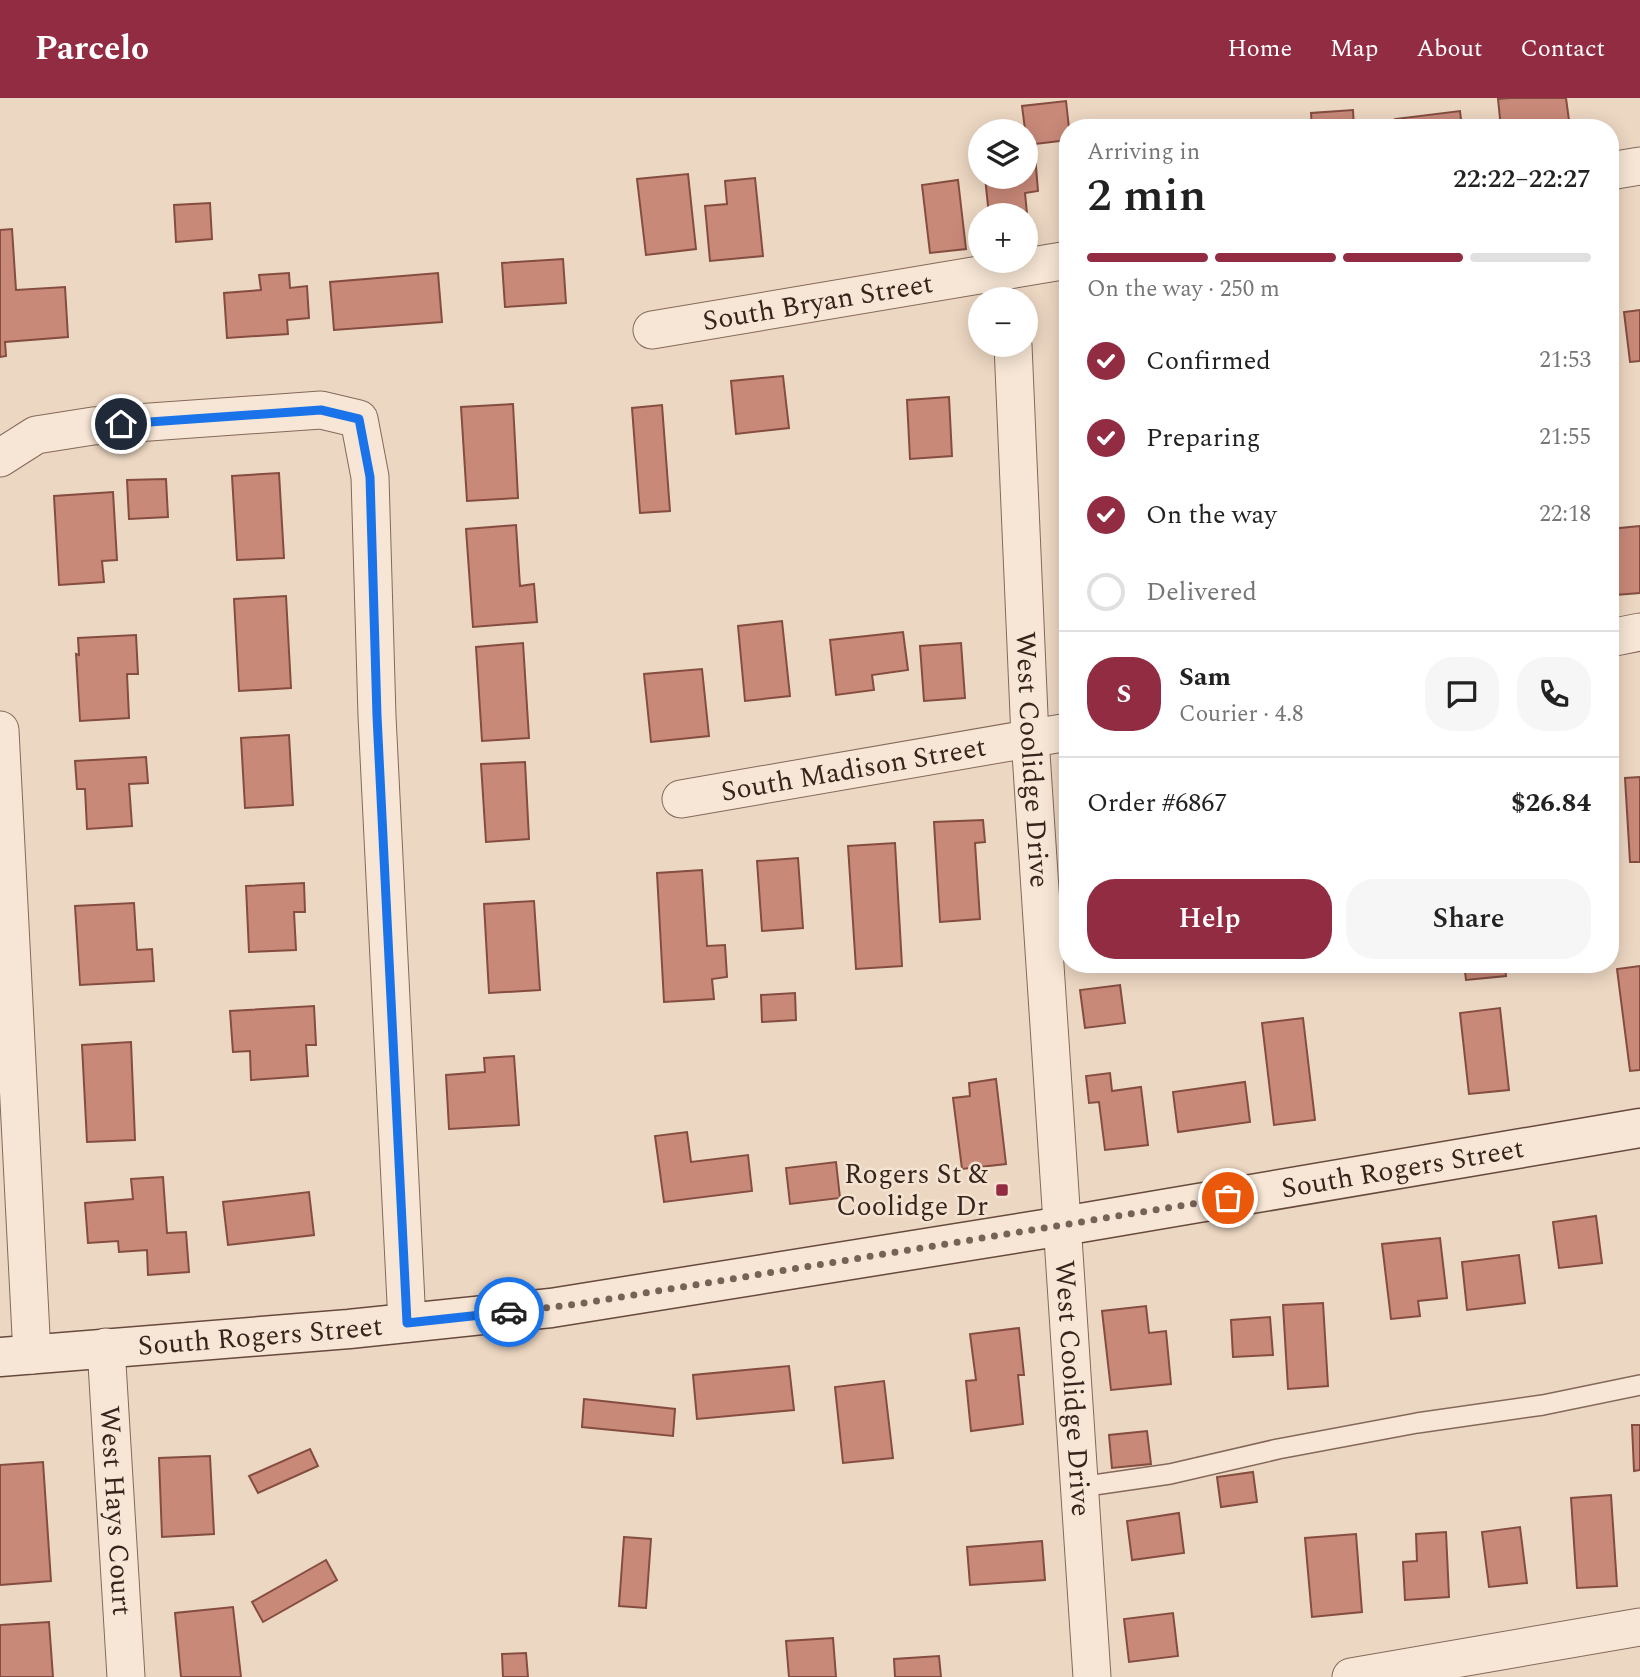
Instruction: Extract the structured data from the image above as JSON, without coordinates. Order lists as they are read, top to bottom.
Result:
{
  "streets": {
    "street": [
      "South Bryan Street",
      "West Coolidge Drive",
      "South Madison Street",
      "South Rogers Street",
      "West Hays Court"
    ]
  },
  "crossings": [
    ["West Coolidge Drive", "South Madison Street"],
    ["West Coolidge Drive", "South Rogers Street"],
    ["South Rogers Street", "West Hays Court"]
  ],
  "places": {
    "transit": ["Rogers St & Coolidge Dr"]
  },
  "page": {
    "header": "Parcelo",
    "nav": [
      "Home",
      "Map",
      "About",
      "Contact"
    ],
    "map_buttons": ["+", "−"],
    "heading": ["2 min", "Arriving in", "22:22–22:27"],
    "panel": [
      "Sam",
      "Courier · 4.8",
      "Order #6867",
      "$26.84"
    ],
    "bar": "On the way · 250 m",
    "list": [
      ["Confirmed", "21:53"],
      ["Preparing", "21:55"],
      ["On the way", "22:18"],
      "Delivered"
    ],
    "round": "S",
    "buttons": ["Help", "Share"]
  }
}
